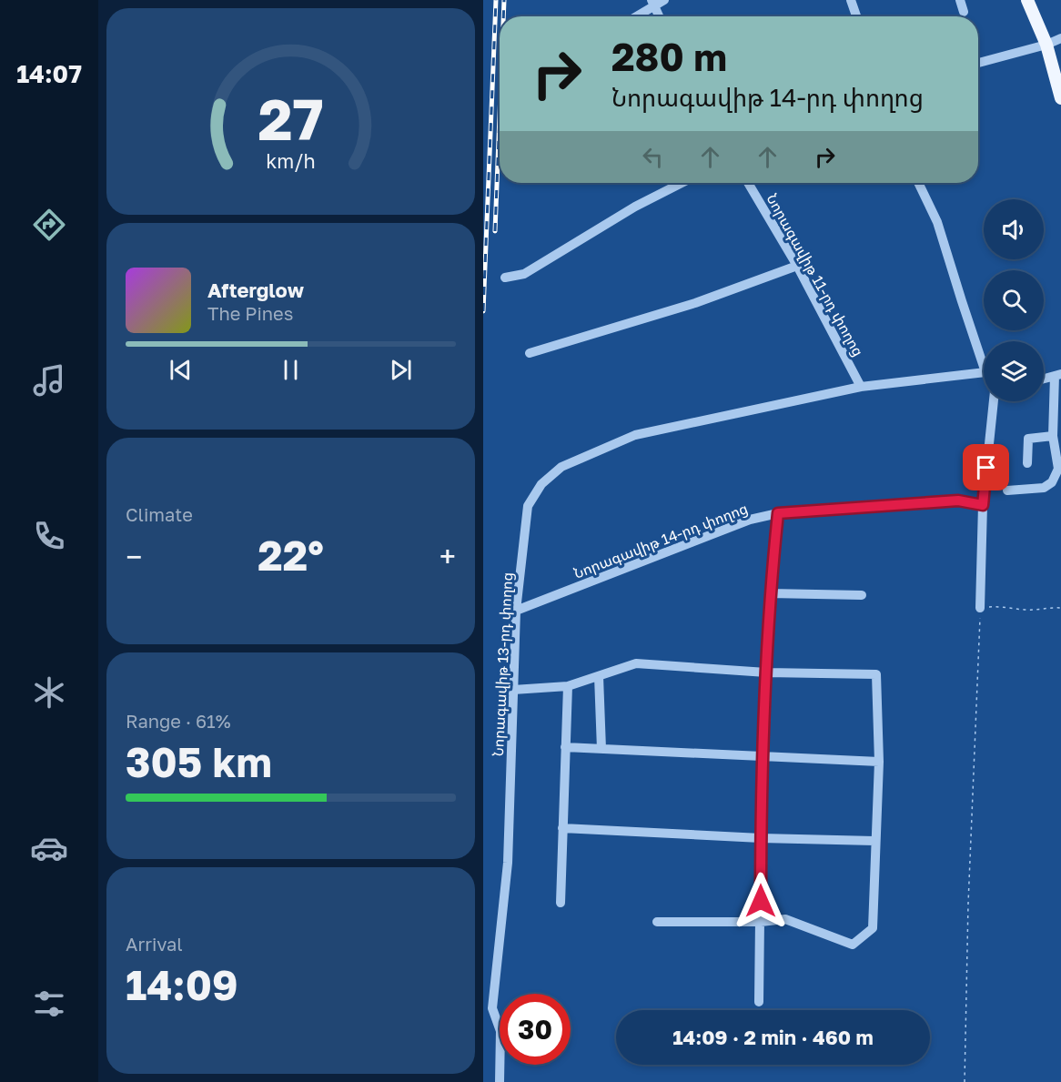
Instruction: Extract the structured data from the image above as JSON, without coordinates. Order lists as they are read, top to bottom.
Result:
{
  "streets": {
    "street": ["Նորագավիթ 11-րդ փողոց", "Նորագավիթ 14-րդ փողոց", "Նորագավիթ 13-րդ փողոց"]
  },
  "crossings": [
    ["Նորագավիթ 11-րդ փողոց", "Նորագավիթ 13-րդ փողոց"],
    ["Նորագավիթ 14-րդ փողոց", "Նորագավիթ 13-րդ փողոց"]
  ],
  "page": {
    "tabs": "14:07",
    "turn": ["280 m", "Նորագավիթ 14-րդ փողոց"],
    "song": ["Afterglow", "The Pines"],
    "tile": [
      "Climate",
      ["Range · 61%", "305 km"],
      ["Arrival", "14:09"]
    ],
    "heat": ["−", "22°", "+"],
    "limit": "30",
    "trip": "14:09 · 2 min · 460 m",
    "gauge": ["27", "km/h"]
  }
}
